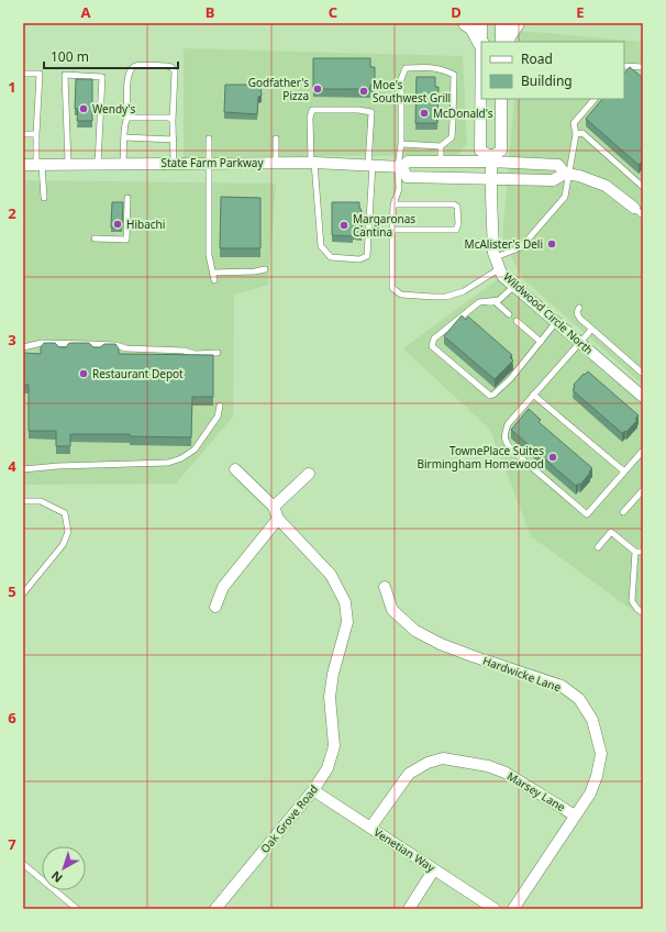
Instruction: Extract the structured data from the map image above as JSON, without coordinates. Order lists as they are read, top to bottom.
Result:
{
  "streets": {
    "street": [
      "State Farm Parkway",
      "Wildwood Circle North",
      "Hardwicke Lane",
      "Marsey Lane",
      "Oak Grove Road",
      "Venetian Way"
    ]
  },
  "crossings": [
    ["Hardwicke Lane", "Marsey Lane"],
    ["Marsey Lane", "Venetian Way"],
    ["Oak Grove Road", "Venetian Way"]
  ],
  "places": [
    "Godfather's Pizza",
    "Moe's Southwest Grill",
    "Wendy's",
    "McDonald's",
    "Hibachi",
    "Margaronas Cantina",
    "McAlister's Deli",
    "Restaurant Depot",
    "TownePlace Suites Birmingham Homewood"
  ],
  "legend": ["Road", "Building"],
  "scale_bar": "100 m",
  "north": "bottom left",
  "grid": {
    "columns": [
      "A",
      "B",
      "C",
      "D",
      "E"
    ],
    "rows": [
      "1",
      "2",
      "3",
      "4",
      "5",
      "6",
      "7"
    ]
  }
}
